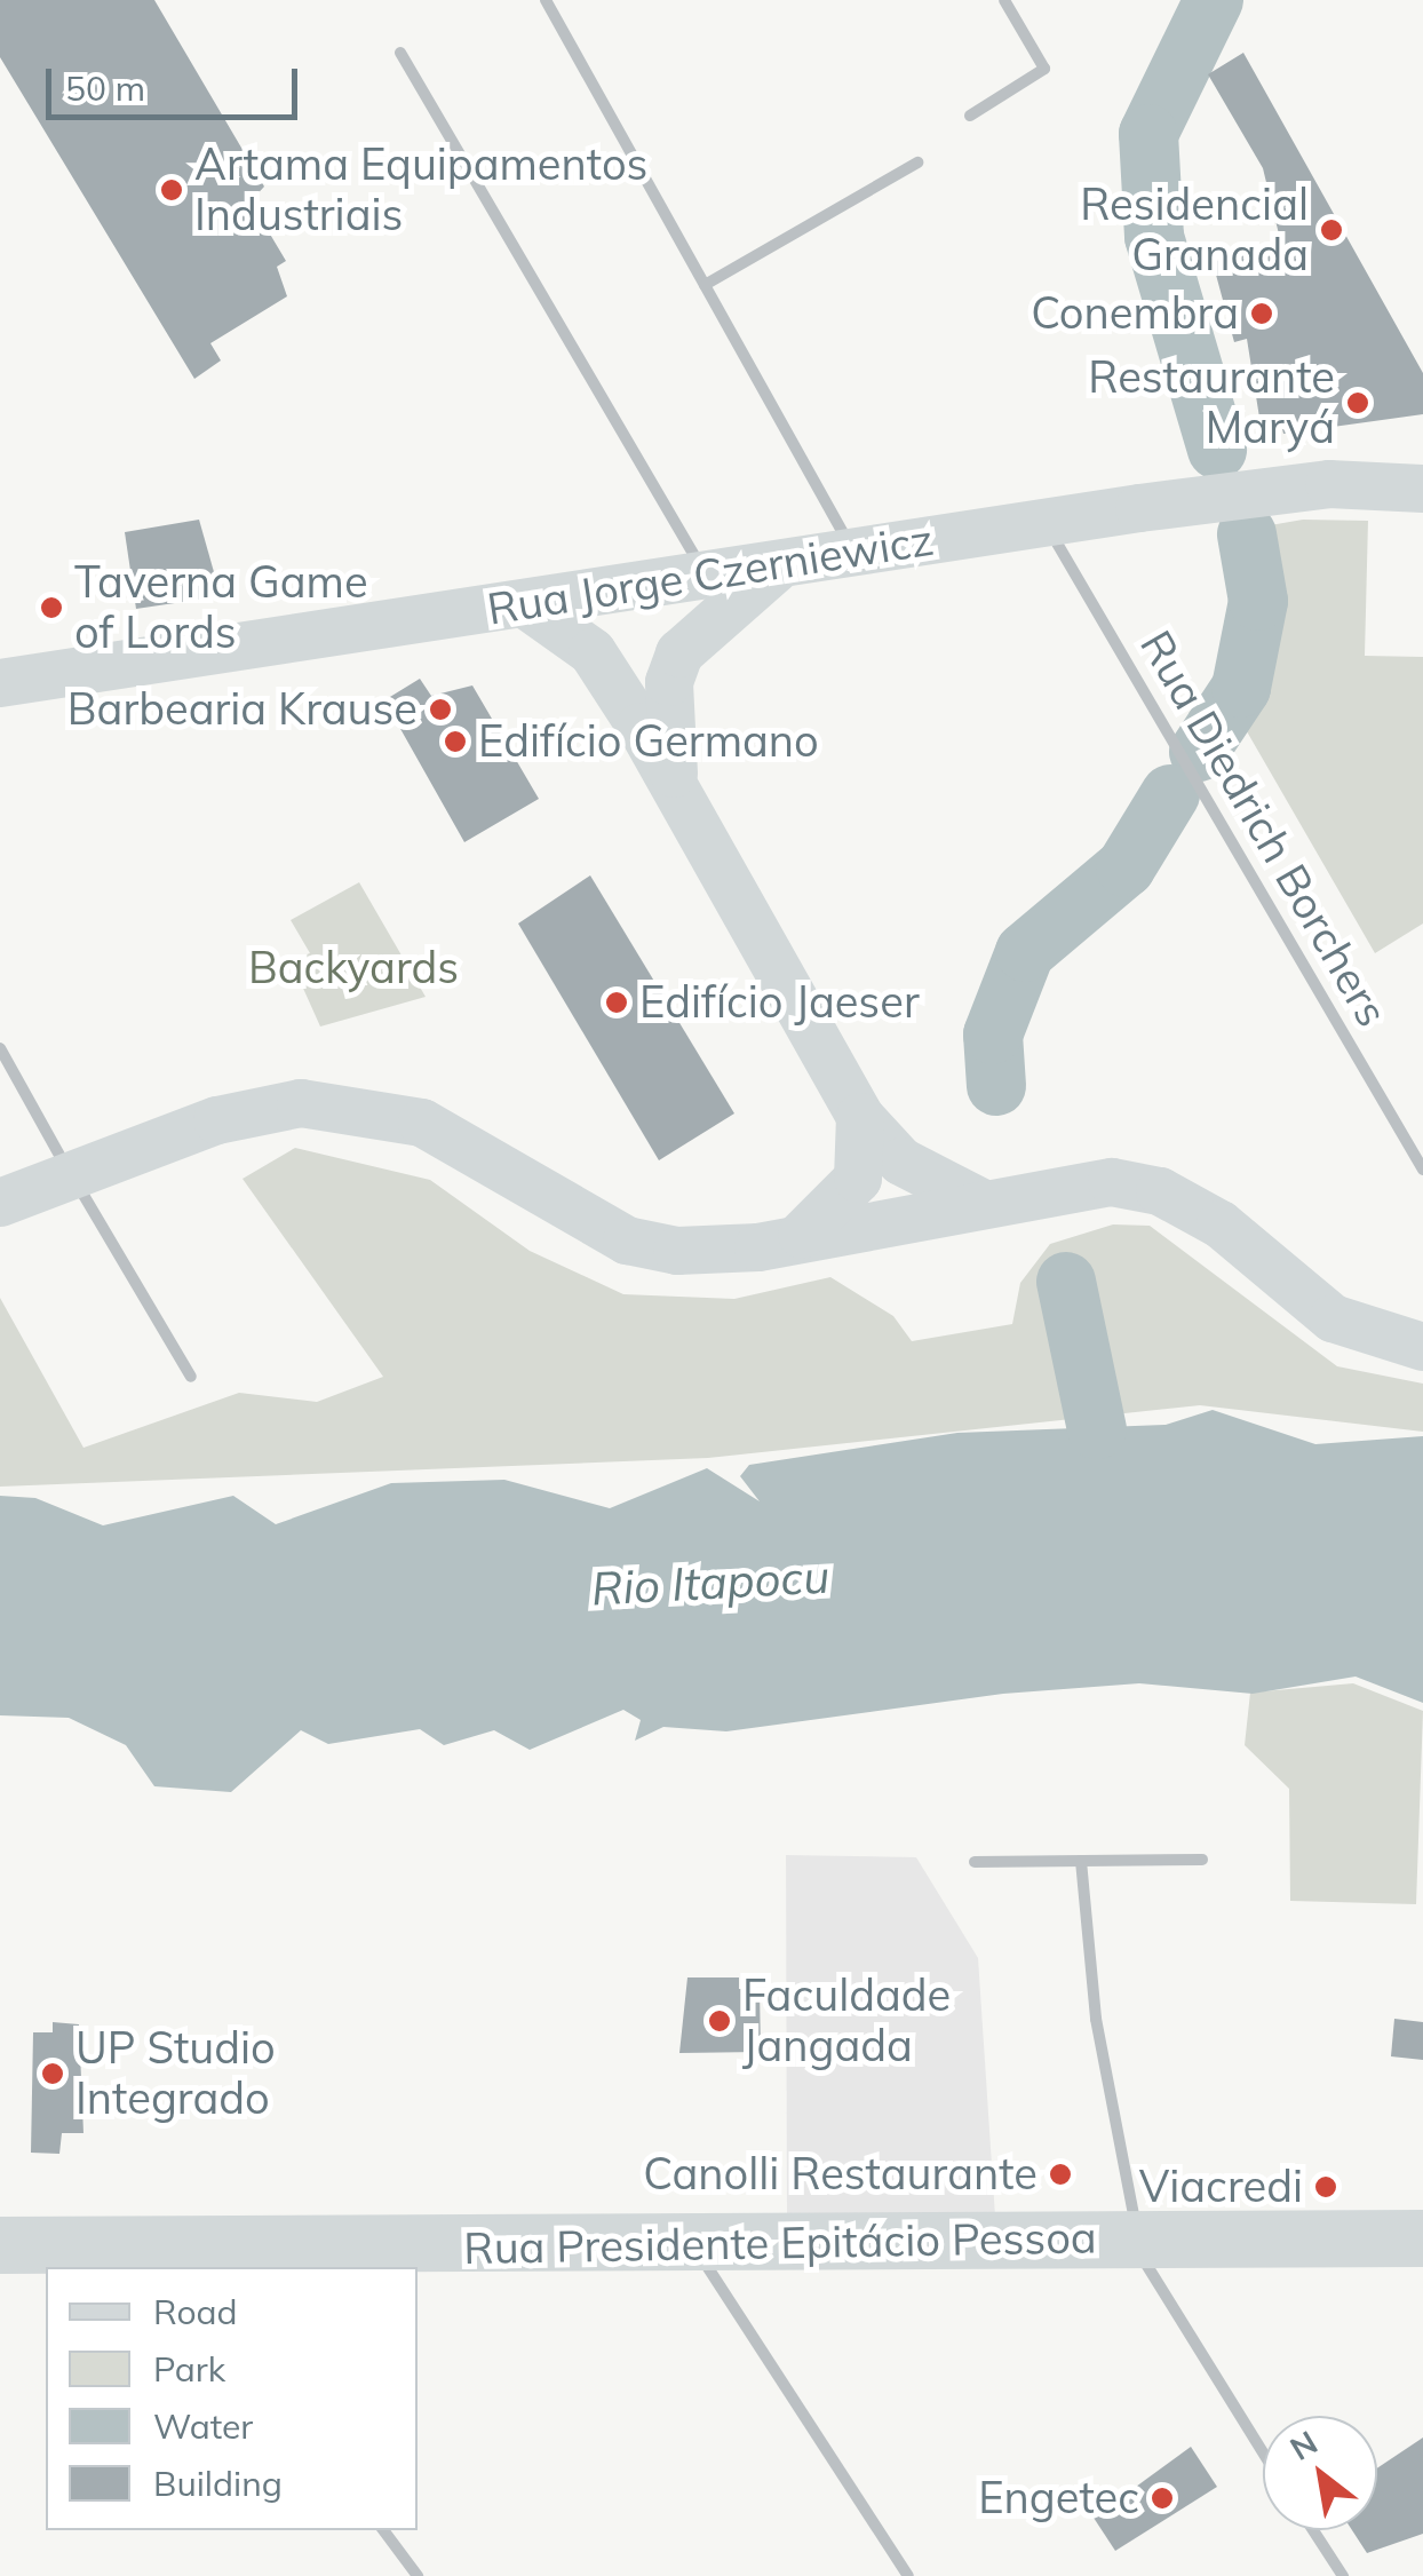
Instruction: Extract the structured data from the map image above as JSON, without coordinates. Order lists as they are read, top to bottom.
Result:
{
  "streets": {
    "highway": ["Rua Presidente Epitácio Pessoa"],
    "main road": ["Rua Jorge Czerniewicz"],
    "street": ["Rua Diedrich Borchers"]
  },
  "crossings": [
    ["Rua Jorge Czerniewicz", "Rua Diedrich Borchers"]
  ],
  "water": ["Rio Itapocu"],
  "parks": ["Backyards"],
  "places": [
    "Artama Equipamentos Industriais",
    "Residencial Granada",
    "Conembra",
    "Restaurante Maryá",
    "Taverna Game of Lords",
    "Barbearia Krause",
    "Edifício Germano",
    "Edifício Jaeser",
    "Faculdade Jangada",
    "UP Studio Integrado",
    "Canolli Restaurante",
    "Viacredi",
    "Engetec"
  ],
  "legend": [
    "Road",
    "Park",
    "Water",
    "Building"
  ],
  "scale_bar": "50 m",
  "north": "top left"
}
